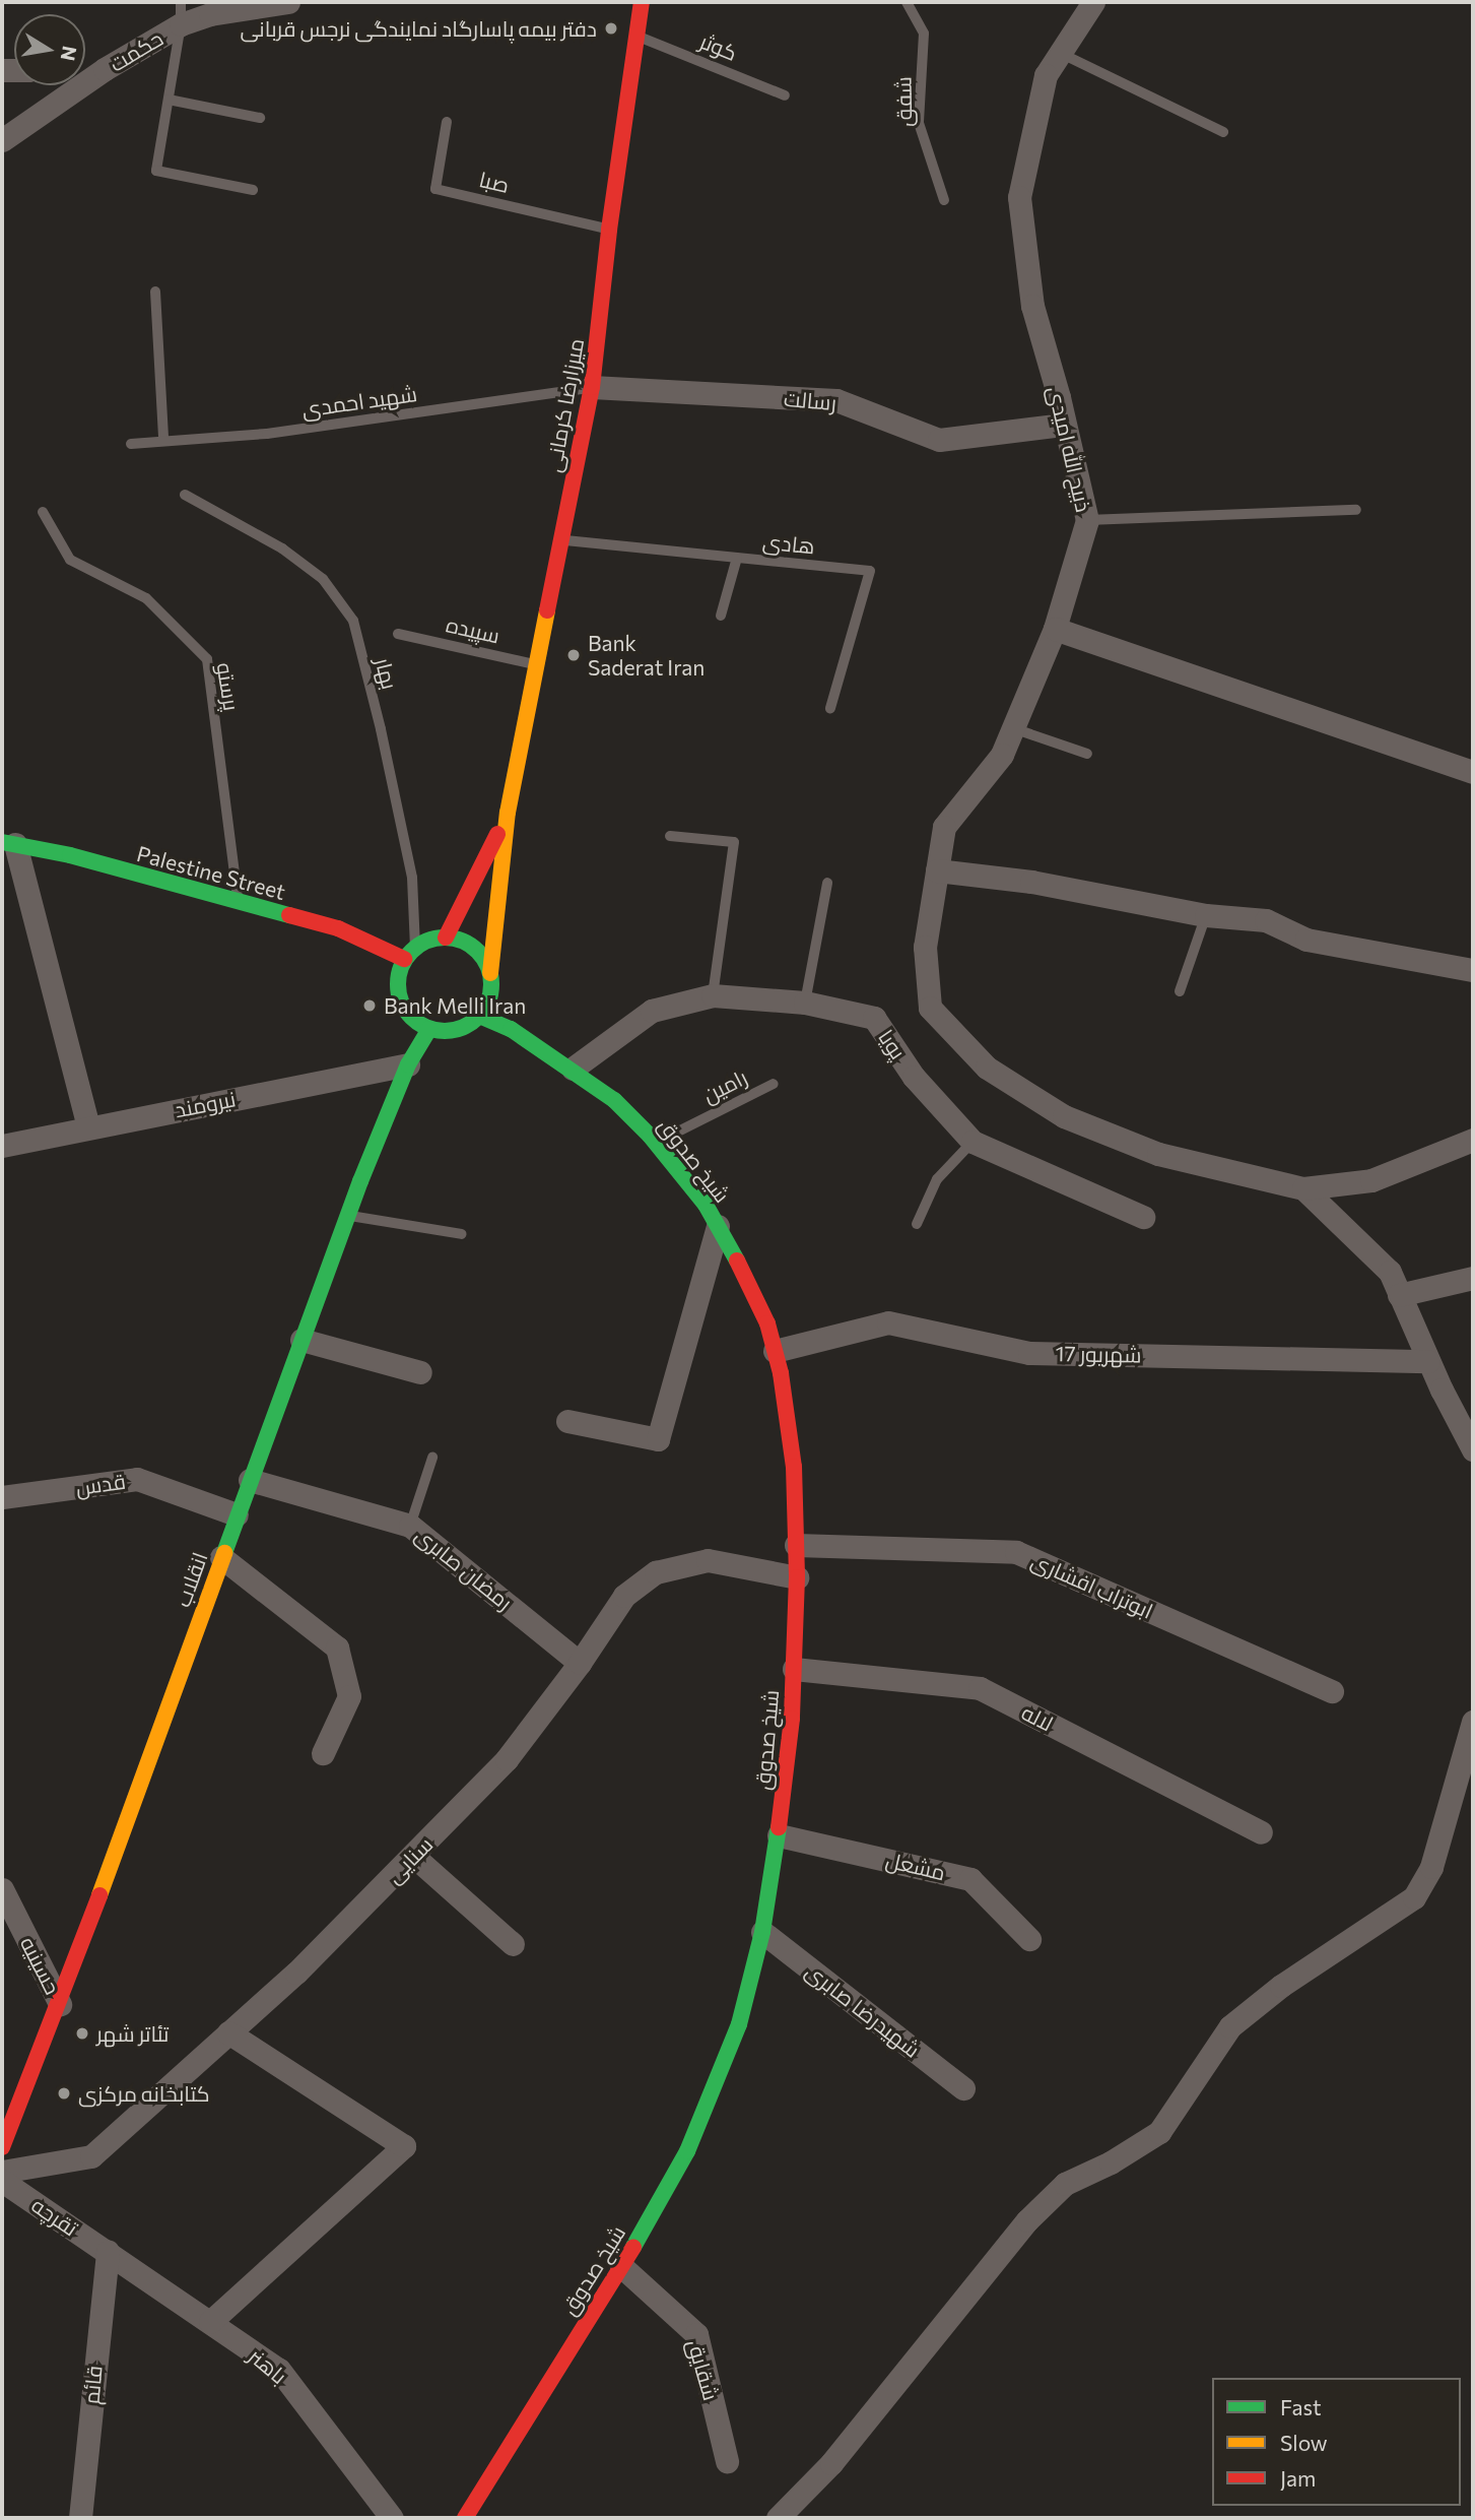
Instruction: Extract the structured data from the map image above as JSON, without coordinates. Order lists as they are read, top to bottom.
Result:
{
  "streets": {
    "main road": [
      "میرزارضا کرمانی",
      "Palestine Street",
      "شیخ صدوق",
      "انقلاب"
    ],
    "street": [
      "حکمت",
      "رسالت",
      "ذبیح الله امیدی",
      "پویا",
      "نیرومند",
      "17 شهریور",
      "قدس",
      "رمضان صابری",
      "ابوتراب افشاری",
      "لاله",
      "سنایی",
      "مشعل",
      "حسینیه",
      "شهیدرضا صابری",
      "تقرچه",
      "باهنر",
      "شقایق",
      "قائم"
    ],
    "lane": [
      "کوثر",
      "شفق",
      "صبا",
      "شهید احمدی",
      "هادی",
      "سپیده",
      "بهار",
      "پرستو",
      "رامین"
    ]
  },
  "crossings": [
    ["کوثر", "میرزارضا کرمانی"],
    ["صبا", "میرزارضا کرمانی"],
    ["رسالت", "شهید احمدی"],
    ["رسالت", "میرزارضا کرمانی"],
    ["رسالت", "ذبیح الله امیدی"],
    ["شهید احمدی", "میرزارضا کرمانی"],
    ["میرزارضا کرمانی", "هادی"],
    ["میرزارضا کرمانی", "سپیده"],
    ["بهار", "Palestine Street"],
    ["بهار", "شیخ صدوق"],
    ["بهار", "انقلاب"],
    ["پرستو", "Palestine Street"],
    ["Palestine Street", "شیخ صدوق"],
    ["Palestine Street", "انقلاب"],
    ["پویا", "شیخ صدوق"],
    ["رامین", "شیخ صدوق"],
    ["نیرومند", "انقلاب"],
    ["شیخ صدوق", "17 شهریور"],
    ["شیخ صدوق", "انقلاب"],
    ["شیخ صدوق", "ابوتراب افشاری"],
    ["شیخ صدوق", "لاله"],
    ["شیخ صدوق", "سنایی"],
    ["شیخ صدوق", "مشعل"],
    ["شیخ صدوق", "شهیدرضا صابری"],
    ["شیخ صدوق", "شقایق"],
    ["قدس", "انقلاب"],
    ["رمضان صابری", "انقلاب"],
    ["رمضان صابری", "سنایی"],
    ["انقلاب", "حسینیه"],
    ["تقرچه", "باهنر"],
    ["تقرچه", "قائم"],
    ["باهنر", "قائم"]
  ],
  "places": [
    "دفتر بیمه پاسارگاد نمایندگی نرجس قربانی",
    "Bank Saderat Iran",
    "Bank Melli Iran",
    "تئاتر شهر",
    "کتابخانه مرکزی"
  ],
  "legend": ["Fast", "Slow", "Jam"],
  "north": "right"
}
